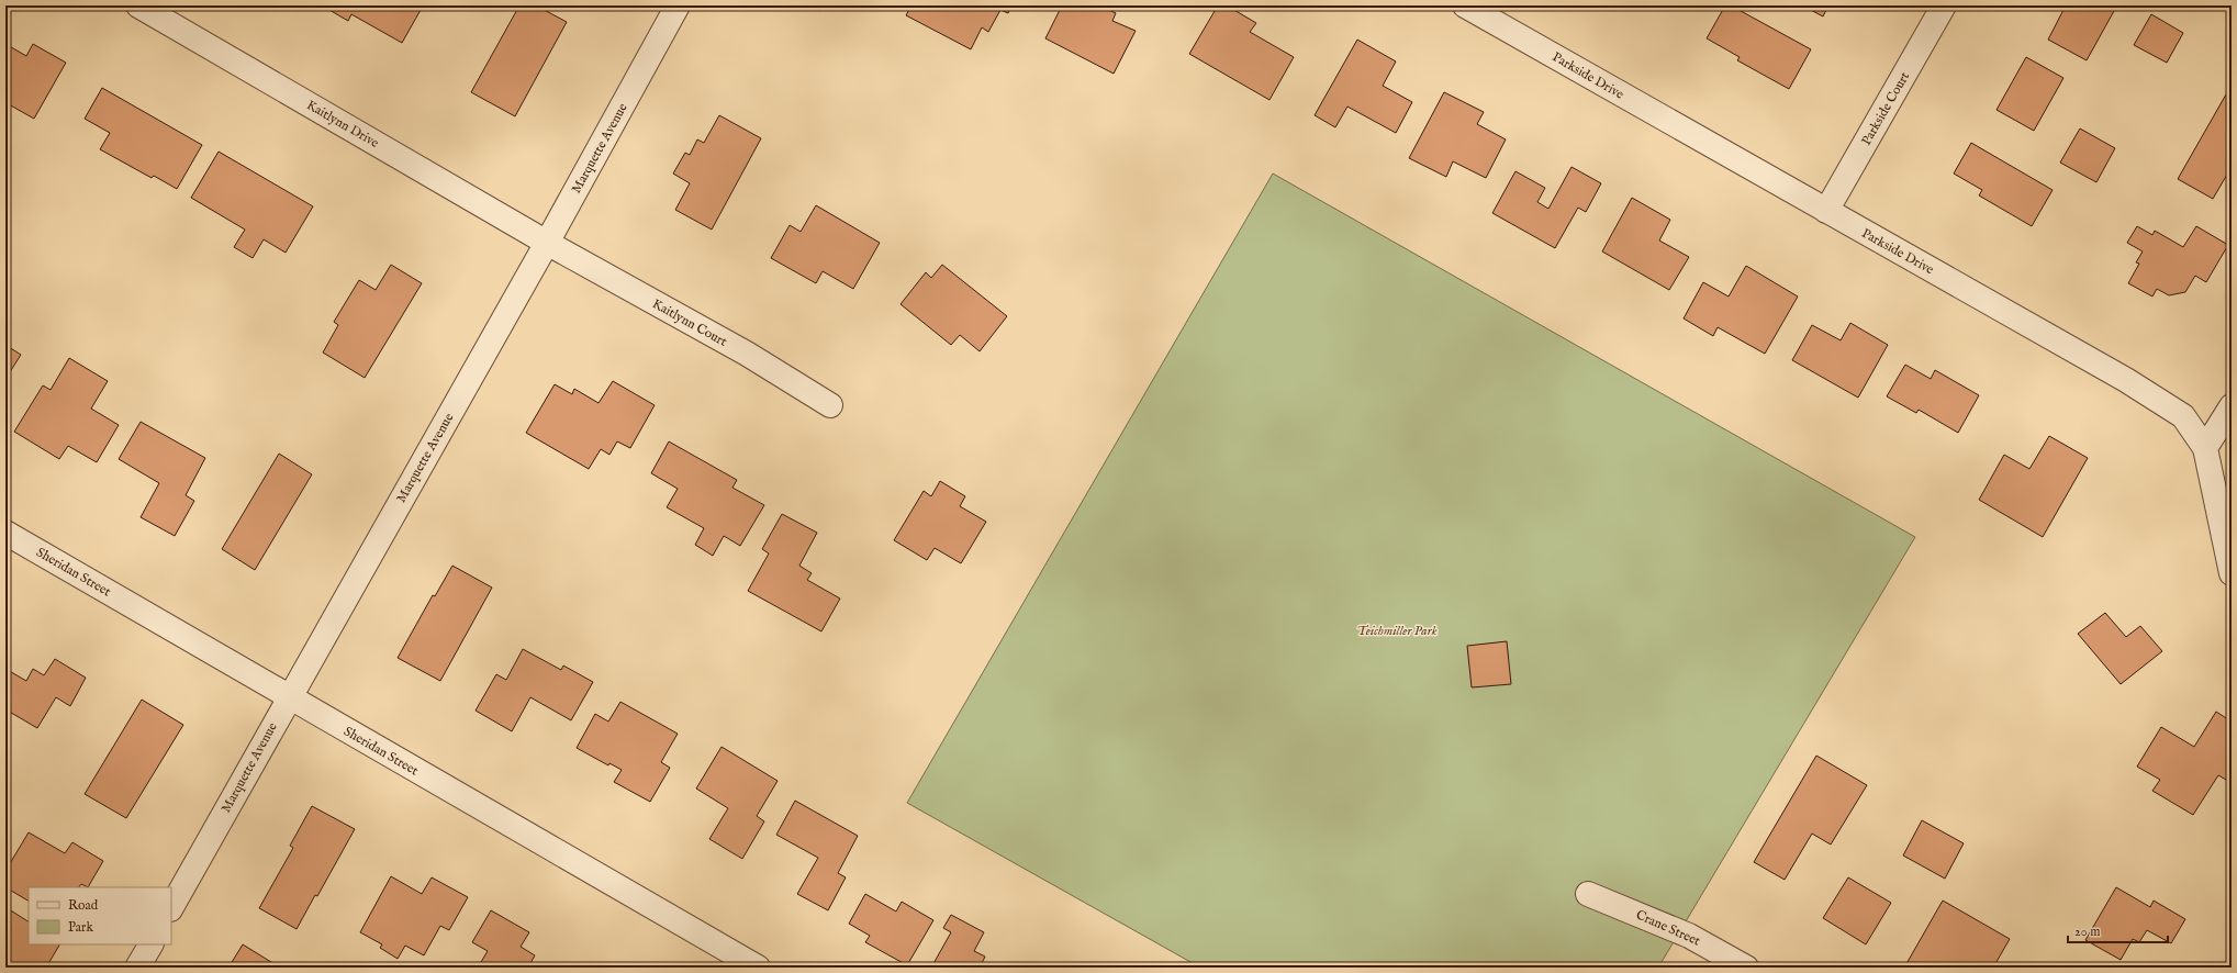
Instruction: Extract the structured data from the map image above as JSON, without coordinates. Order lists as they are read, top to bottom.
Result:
{
  "streets": {
    "street": [
      "Parkside Drive",
      "Parkside Court",
      "Kaitlynn Drive",
      "Marquette Avenue",
      "Kaitlynn Court",
      "Sheridan Street",
      "Crane Street"
    ]
  },
  "crossings": [
    ["Parkside Drive", "Parkside Court"],
    ["Kaitlynn Drive", "Marquette Avenue"],
    ["Kaitlynn Drive", "Kaitlynn Court"],
    ["Marquette Avenue", "Kaitlynn Court"],
    ["Marquette Avenue", "Sheridan Street"]
  ],
  "parks": ["Teichmiller Park"],
  "legend": ["Road", "Park"],
  "scale_bar": "20 m"
}
